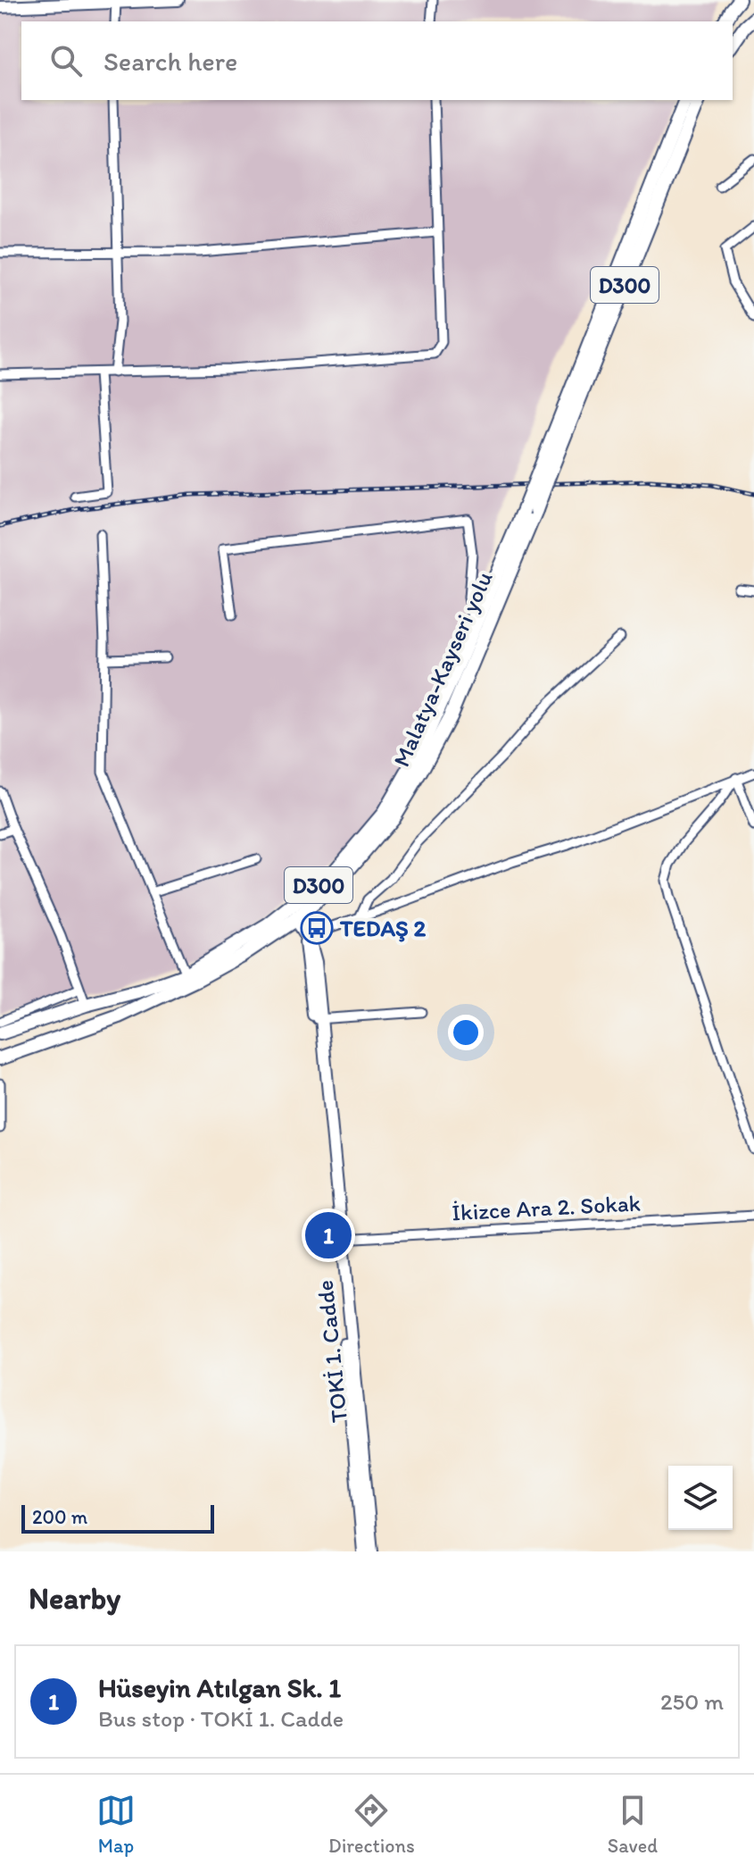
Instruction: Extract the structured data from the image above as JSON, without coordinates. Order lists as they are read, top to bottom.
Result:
{
  "streets": {
    "highway": ["D300", "Malatya-Kayseri yolu"],
    "main road": ["TOKİ 1. Cadde"],
    "street": ["İkizce Ara 2. Sokak"]
  },
  "crossings": [
    ["D300", "Malatya-Kayseri yolu"],
    ["Malatya-Kayseri yolu", "TOKİ 1. Cadde"],
    ["İkizce Ara 2. Sokak", "TOKİ 1. Cadde"]
  ],
  "places": {
    "bus stop": ["TEDAŞ 2"]
  },
  "scale_bar": "200 m",
  "page": {
    "search": "Search here",
    "pins": "1",
    "scale": "200 m",
    "heading": "Nearby",
    "list": [
      {
        "mark": "1",
        "name": "Hüseyin Atılgan Sk. 1",
        "note": "Bus stop · TOKİ 1. Cadde",
        "value": "250 m"
      }
    ],
    "nav": ["Map", "Directions", "Saved"]
  }
}
